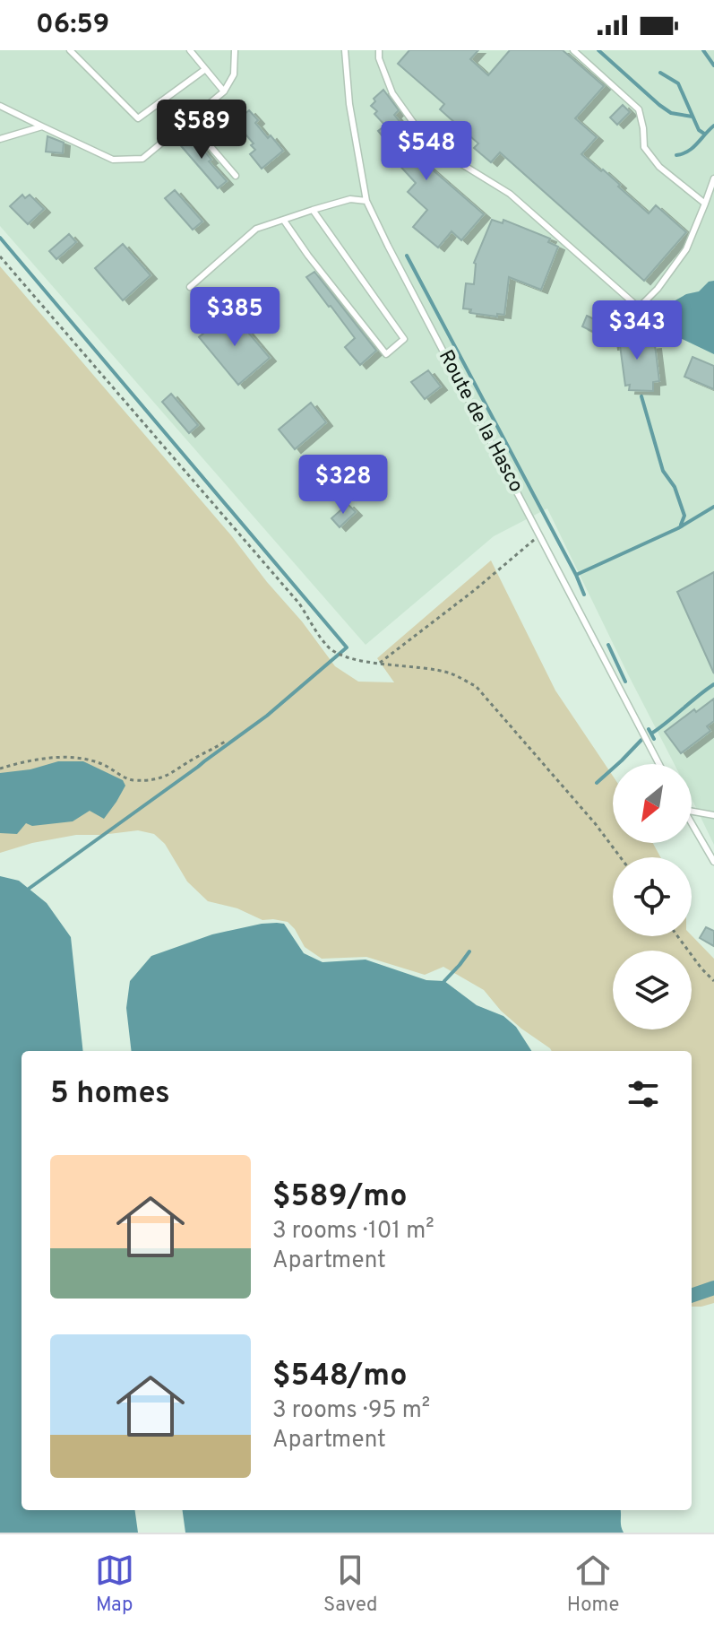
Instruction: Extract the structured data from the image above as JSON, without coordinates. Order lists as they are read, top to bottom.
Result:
{
  "streets": {
    "lane": ["Route de la Hasco"]
  },
  "north": "bottom left",
  "page": {
    "status": "06:59",
    "price": [
      "$589",
      "$548",
      "$385",
      "$343",
      "$328"
    ],
    "heading": "5 homes",
    "list": [
      {
        "name": "$589/mo",
        "note": "3 rooms · 101 m² · Apartment"
      },
      {
        "name": "$548/mo",
        "note": "3 rooms · 95 m² · Apartment"
      }
    ],
    "tabs": ["Map", "Saved", "Home"]
  }
}
